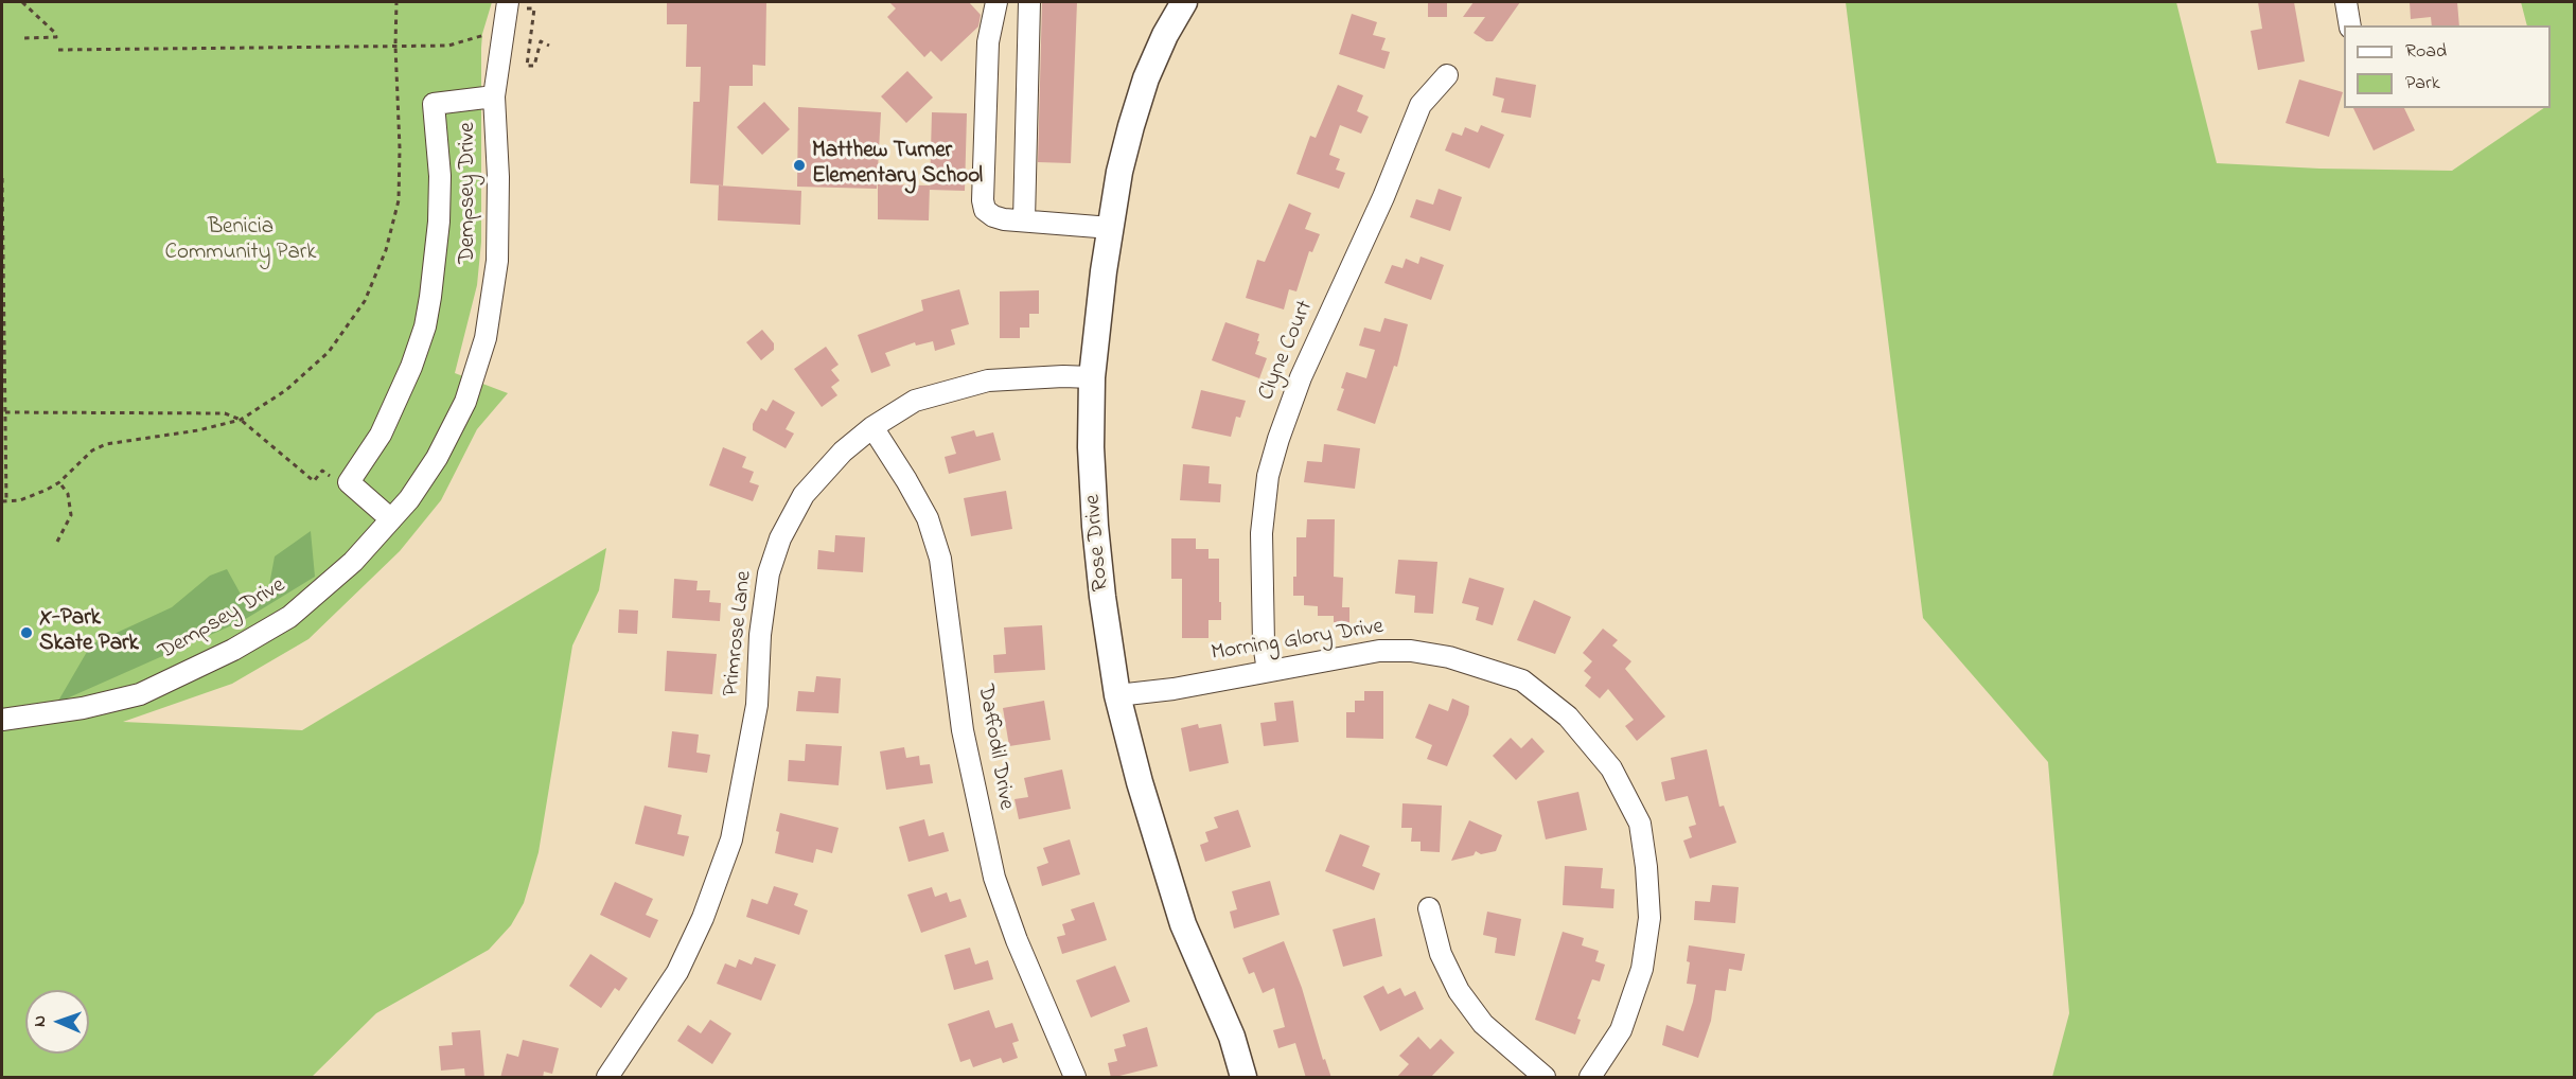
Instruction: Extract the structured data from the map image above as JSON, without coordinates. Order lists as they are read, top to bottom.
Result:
{
  "streets": {
    "main road": ["Rose Drive"],
    "street": [
      "Dempsey Drive",
      "Clyne Court",
      "Primrose Lane",
      "Morning Glory Drive",
      "Daffodil Drive"
    ]
  },
  "crossings": [
    ["Clyne Court", "Morning Glory Drive"],
    ["Rose Drive", "Primrose Lane"],
    ["Rose Drive", "Morning Glory Drive"],
    ["Primrose Lane", "Daffodil Drive"]
  ],
  "parks": ["Benicia Community Park"],
  "places": ["Matthew Turner Elementary School", "X-Park Skate Park"],
  "legend": ["Road", "Park"],
  "north": "left"
}
